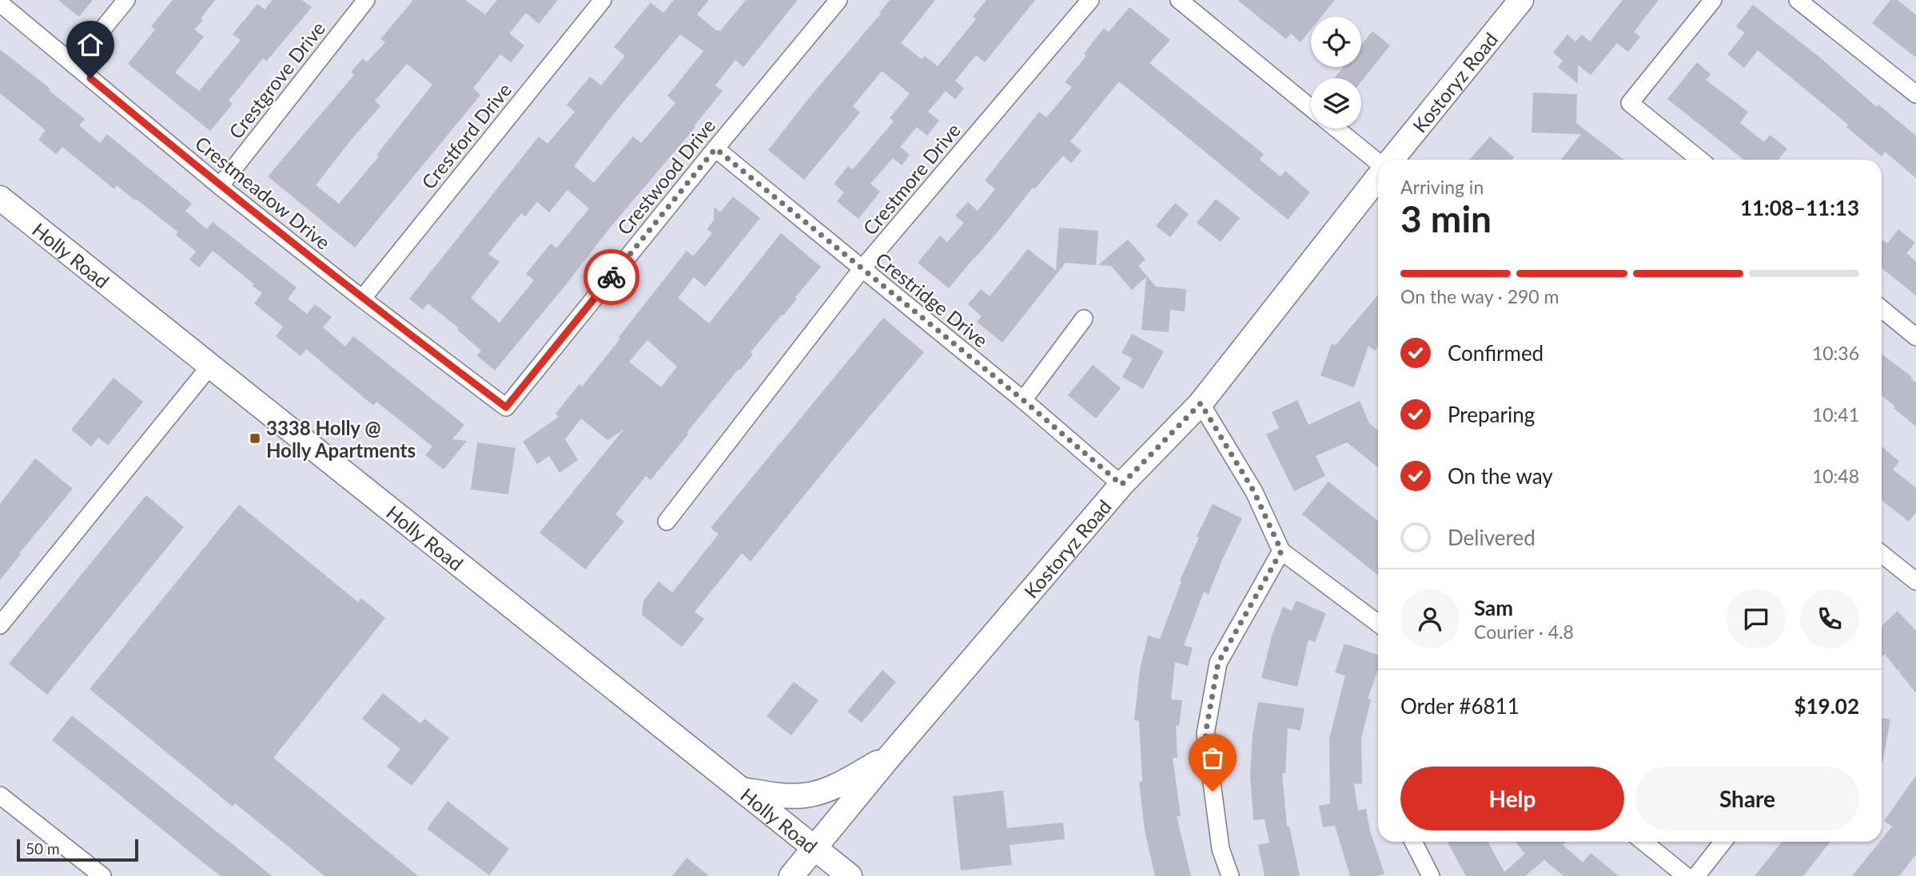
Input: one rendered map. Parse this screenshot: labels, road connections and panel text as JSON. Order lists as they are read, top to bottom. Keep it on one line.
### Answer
{"streets":{"main road":["Kostoryz Road","Holly Road"],"street":["Crestgrove Drive","Crestford Drive","Crestwood Drive","Crestmore Drive","Crestmeadow Drive","Crestridge Drive"]},"crossings":[["Crestgrove Drive","Crestmeadow Drive"],["Kostoryz Road","Holly Road"],["Kostoryz Road","Crestridge Drive"],["Crestford Drive","Crestmeadow Drive"],["Crestwood Drive","Crestmeadow Drive"],["Crestwood Drive","Crestridge Drive"],["Crestmore Drive","Crestridge Drive"]],"places":{"transit":["3338 Holly @ Holly Apartments"]},"scale_bar":"50 m","page":{"heading":["3 min","Arriving in","11:08–11:13"],"panel":["Sam","Courier · 4.8","Order #6811","$19.02"],"bar":"On the way · 290 m","list":[["Confirmed","10:36"],["Preparing","10:41"],["On the way","10:48"],"Delivered"],"buttons":["Help","Share"],"scale":"50 m"}}
